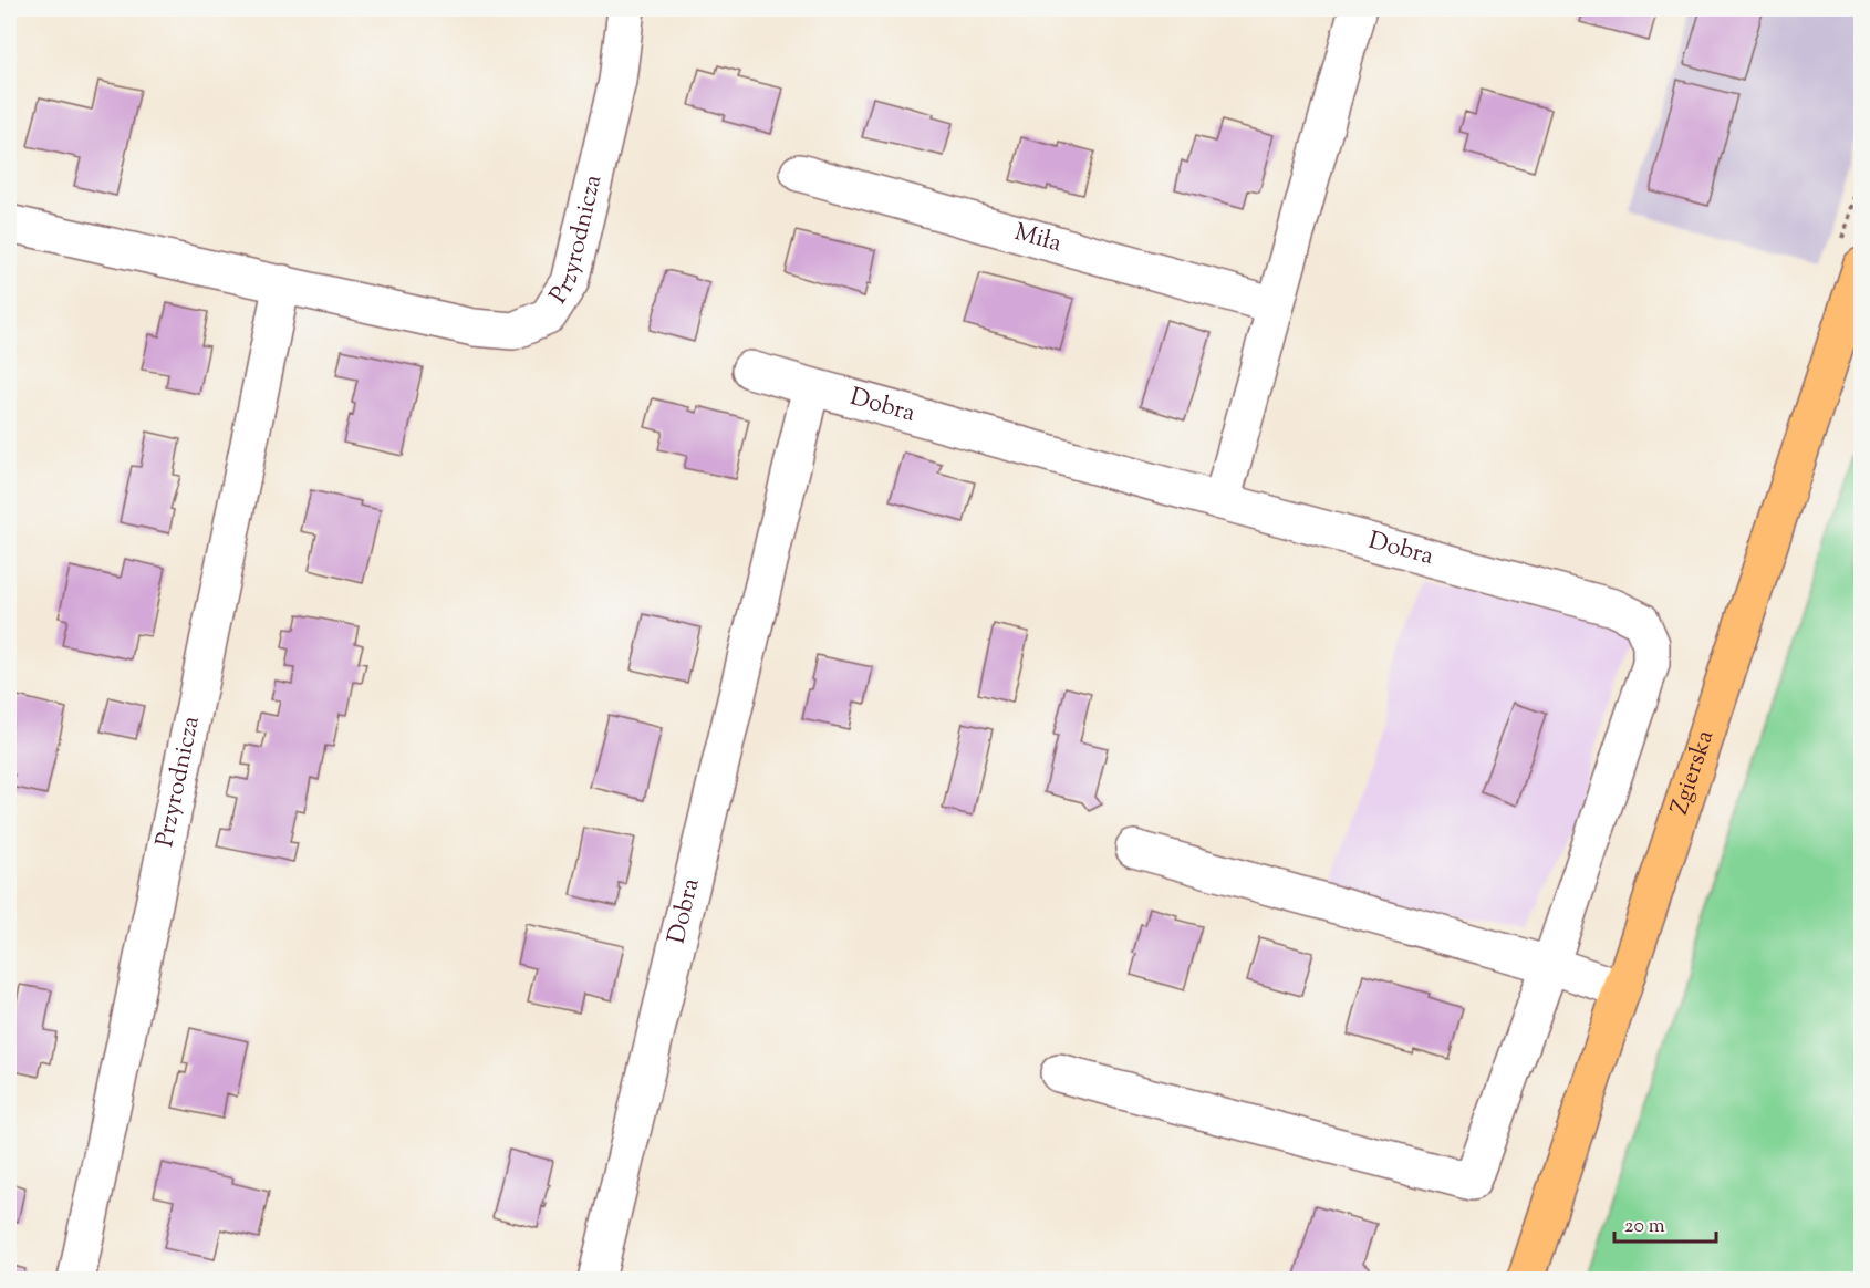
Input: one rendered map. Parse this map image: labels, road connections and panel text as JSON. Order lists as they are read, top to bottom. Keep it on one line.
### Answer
{"streets":{"main road":["Zgierska"],"street":["Przyrodnicza","Miła","Dobra"]},"scale_bar":"20 m"}
